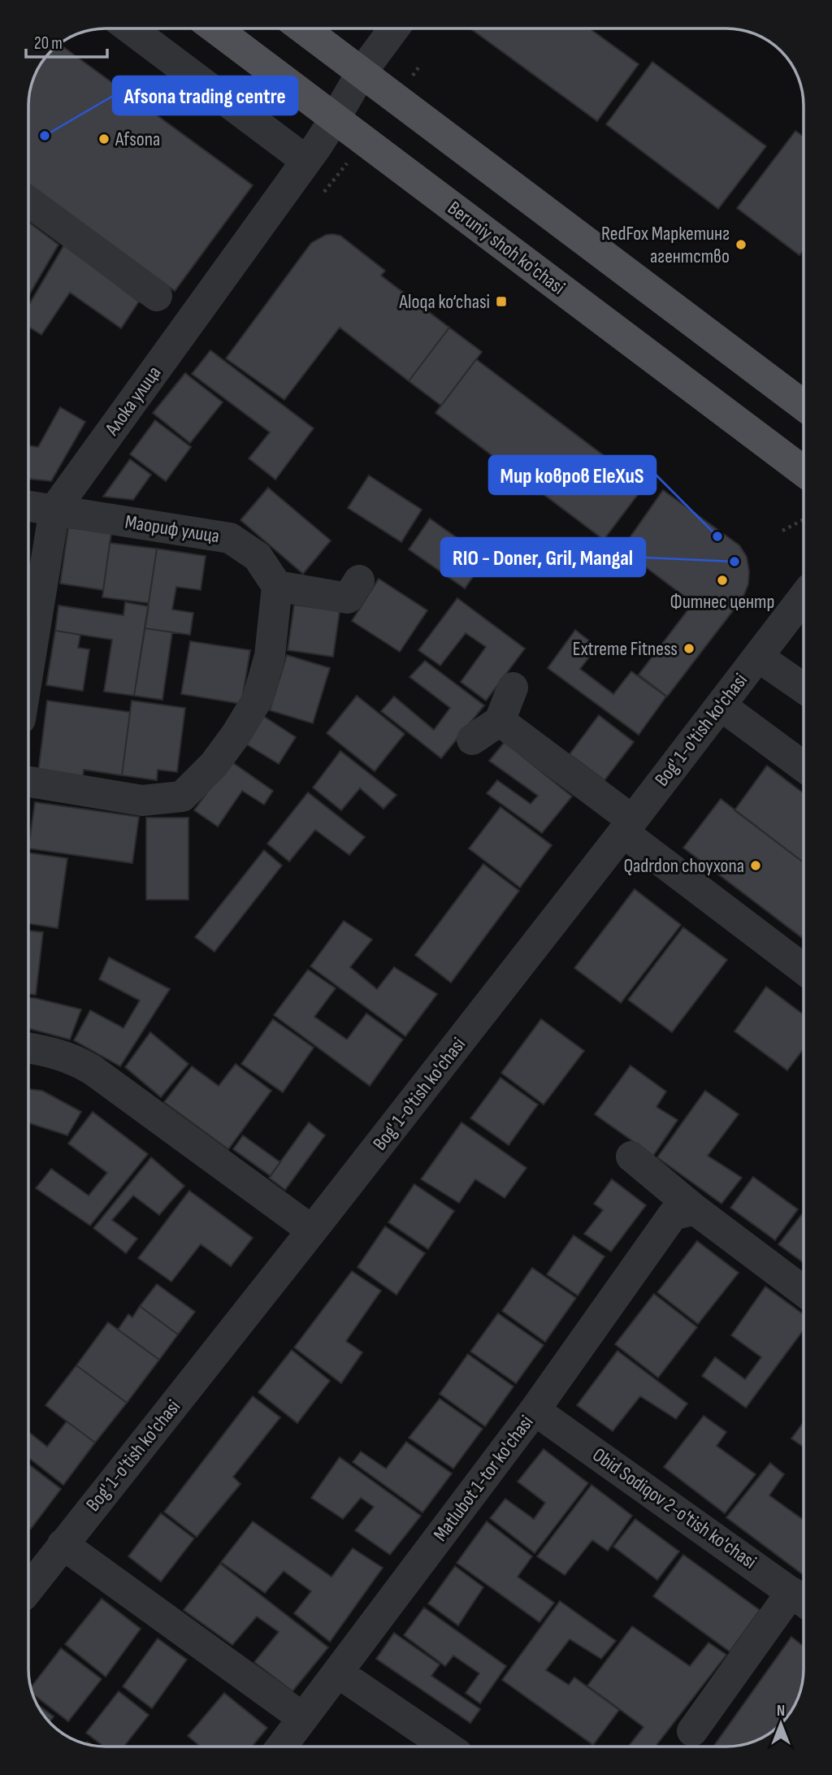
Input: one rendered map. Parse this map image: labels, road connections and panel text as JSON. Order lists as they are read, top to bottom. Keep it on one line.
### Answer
{"streets":{"main road":["Beruniy shoh ko'chasi"],"street":["Алока улица","Маориф улица","Bog' 1-o'tish ko'chasi","Matlubot 1-tor ko'chasi","Obid Sodiqov 2-o'tish ko'chasi"]},"crossings":[["Beruniy shoh ko'chasi","Алока улица"],["Алока улица","Маориф улица"],["Matlubot 1-tor ko'chasi","Obid Sodiqov 2-o'tish ko'chasi"]],"places":{"other":["Afsona trading centre","Afsona","RedFox Маркетинг агентство","Мир ковров EleXuS","RIO - Doner, Gril, Mangal","Фитнес центр","Extreme Fitness","Qadrdon choyxona"],"transit":["Aloqa ko‘chasi"]},"scale_bar":"20 m","north":"top"}
